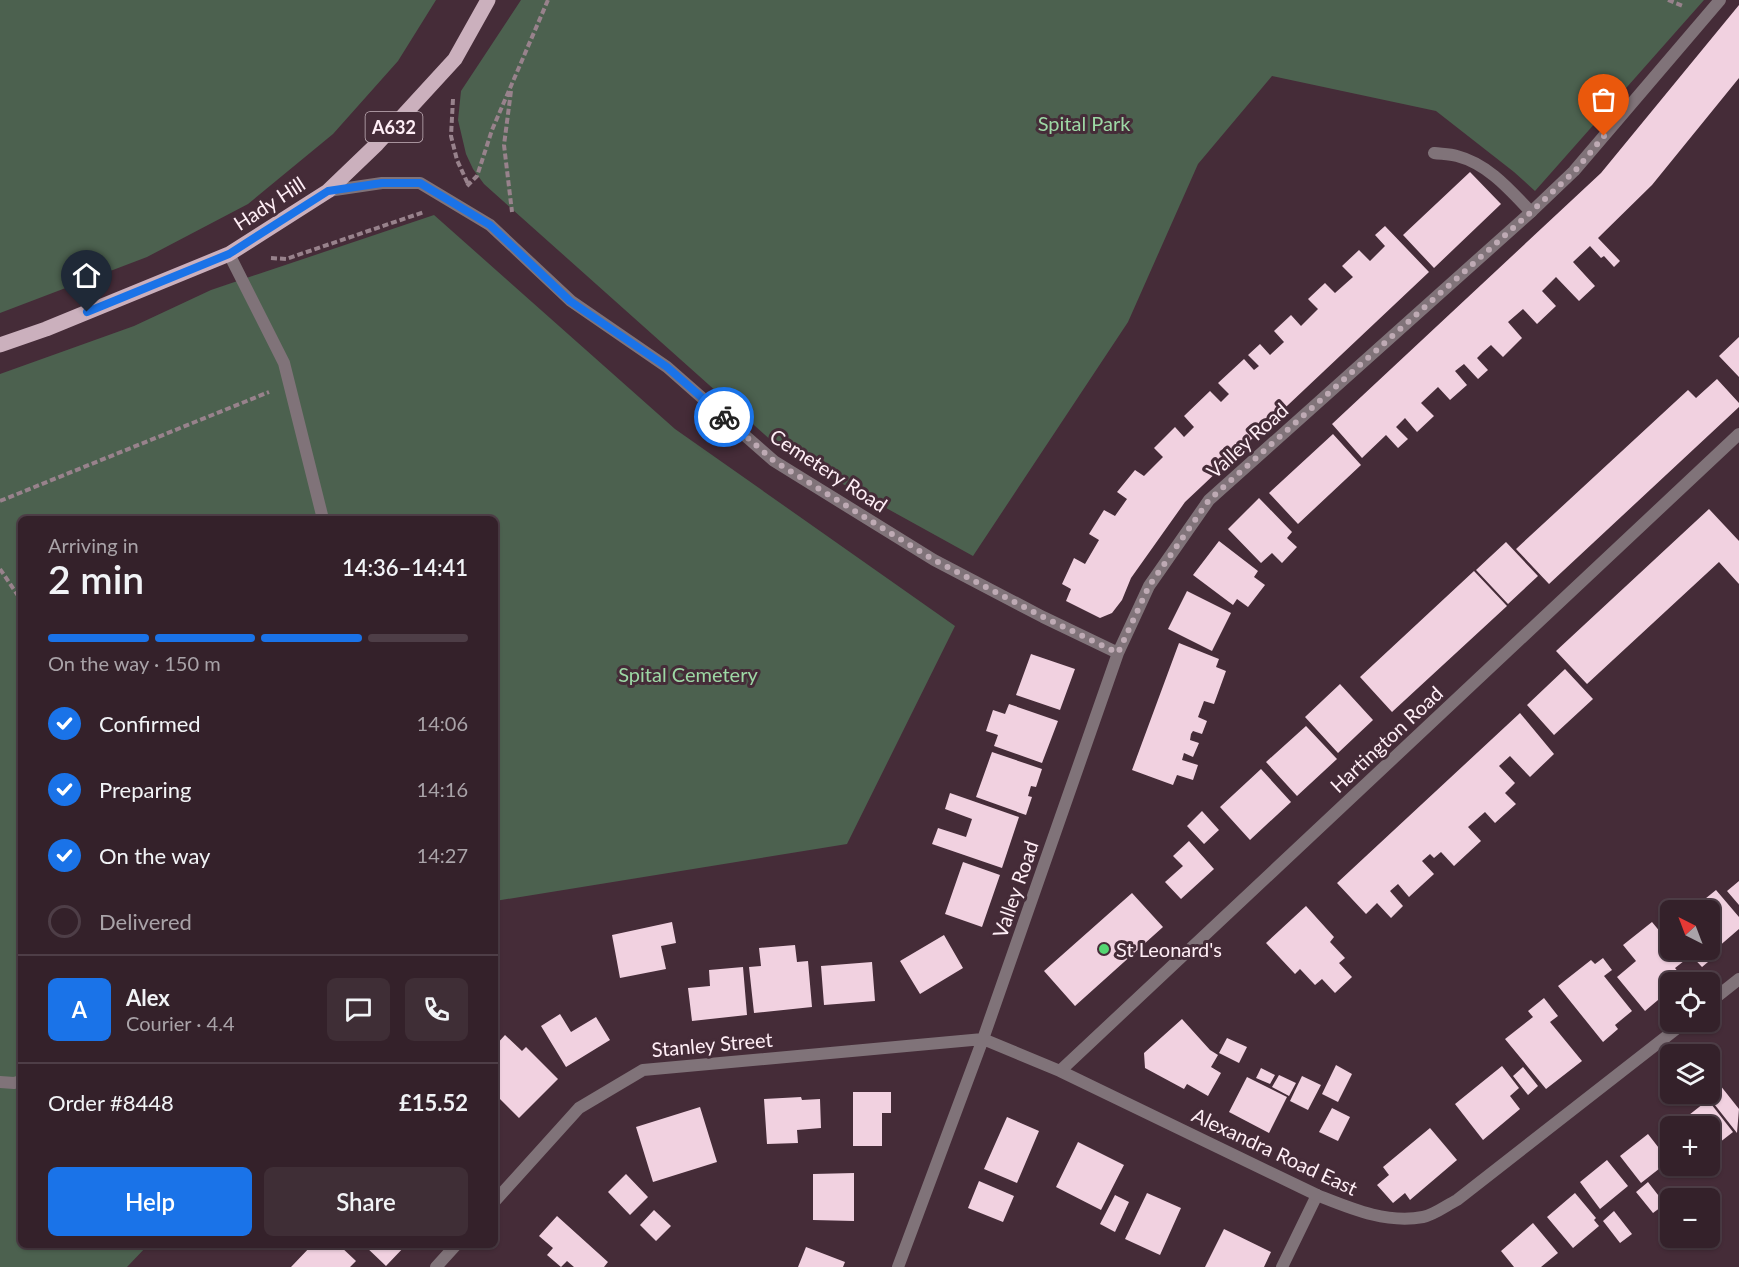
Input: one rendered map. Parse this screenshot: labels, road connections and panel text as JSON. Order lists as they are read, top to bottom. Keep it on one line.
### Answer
{"streets":{"main road":["A632","Hady Hill"],"street":["Valley Road","Cemetery Road","Hartington Road","Stanley Street","Alexandra Road East"]},"crossings":[["Hady Hill","Cemetery Road"],["Valley Road","Cemetery Road"],["Valley Road","Stanley Street"],["Valley Road","Alexandra Road East"],["Hartington Road","Alexandra Road East"],["Stanley Street","Alexandra Road East"]],"parks":["Spital Park","Spital Cemetery"],"places":["St Leonard's"],"north":"top left","page":{"heading":["2 min","Arriving in","14:36–14:41"],"panel":["Alex","Courier · 4.4","Order #8448","£15.52"],"bar":"On the way · 150 m","list":[["Confirmed","14:06"],["Preparing","14:16"],["On the way","14:27"],"Delivered"],"map_buttons":["+","−"],"round":"A","buttons":["Help","Share"]}}
